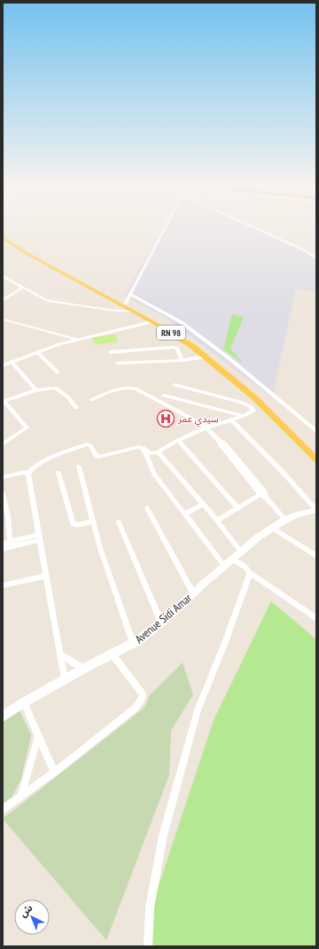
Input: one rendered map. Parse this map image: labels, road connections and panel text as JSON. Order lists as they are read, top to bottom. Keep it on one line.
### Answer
{"streets":{"main road":["RN 98"],"street":["Avenue Sidi Amar"]},"places":{"hospital":["سيدي عمر"]},"north":"top left"}
